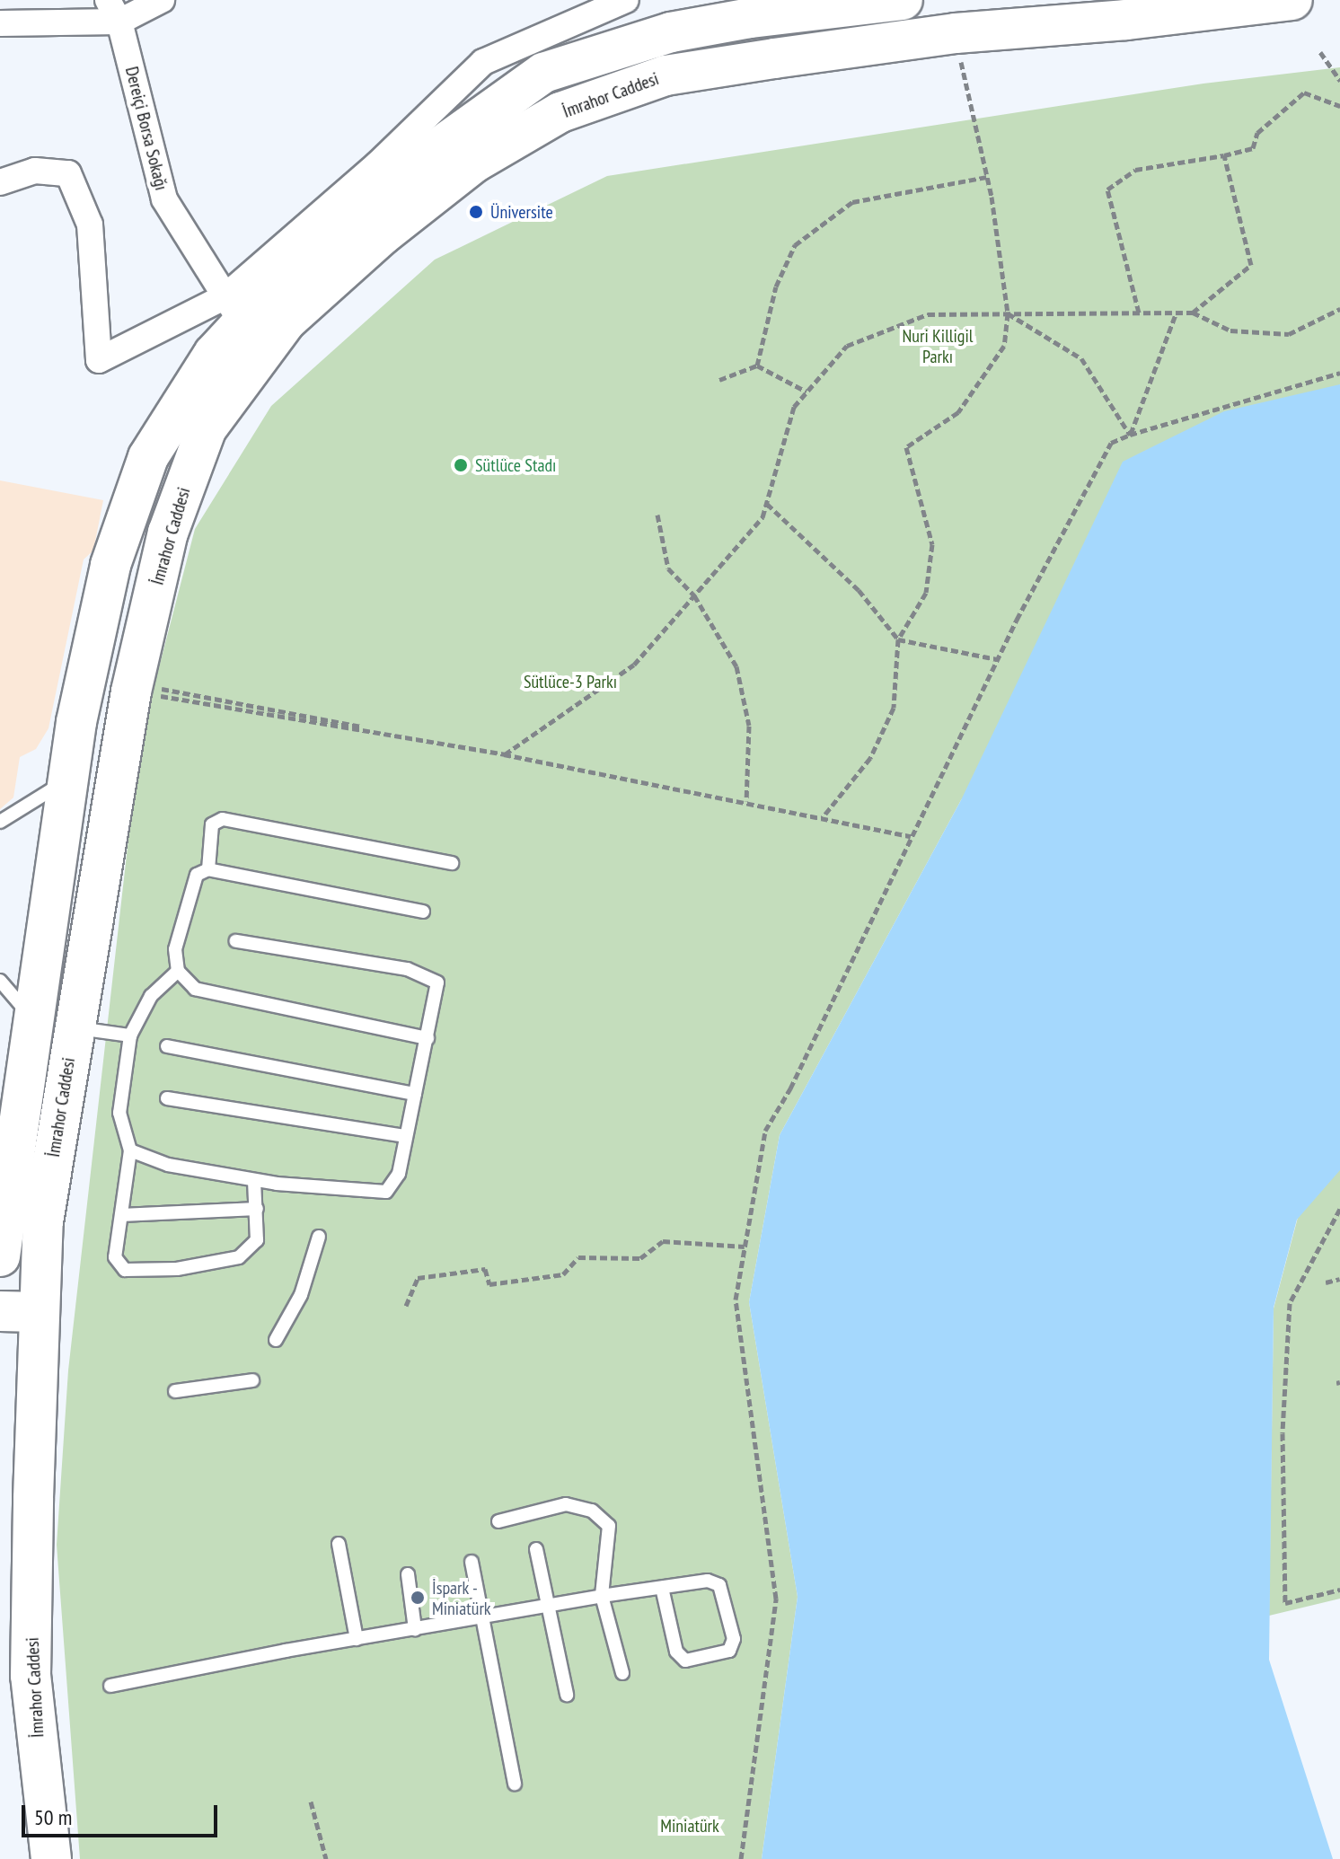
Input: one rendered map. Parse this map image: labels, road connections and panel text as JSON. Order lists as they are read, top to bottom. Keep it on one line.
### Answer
{"streets":{"main road":["İmrahor Caddesi"],"street":["Dereiçi Borsa Sokağı"]},"parks":["Nuri Killigil Parkı","Sütlüce-3 Parkı","Miniatürk"],"places":["Üniversite","Sütlüce Stadı","İspark - Miniatürk"],"scale_bar":"50 m"}
